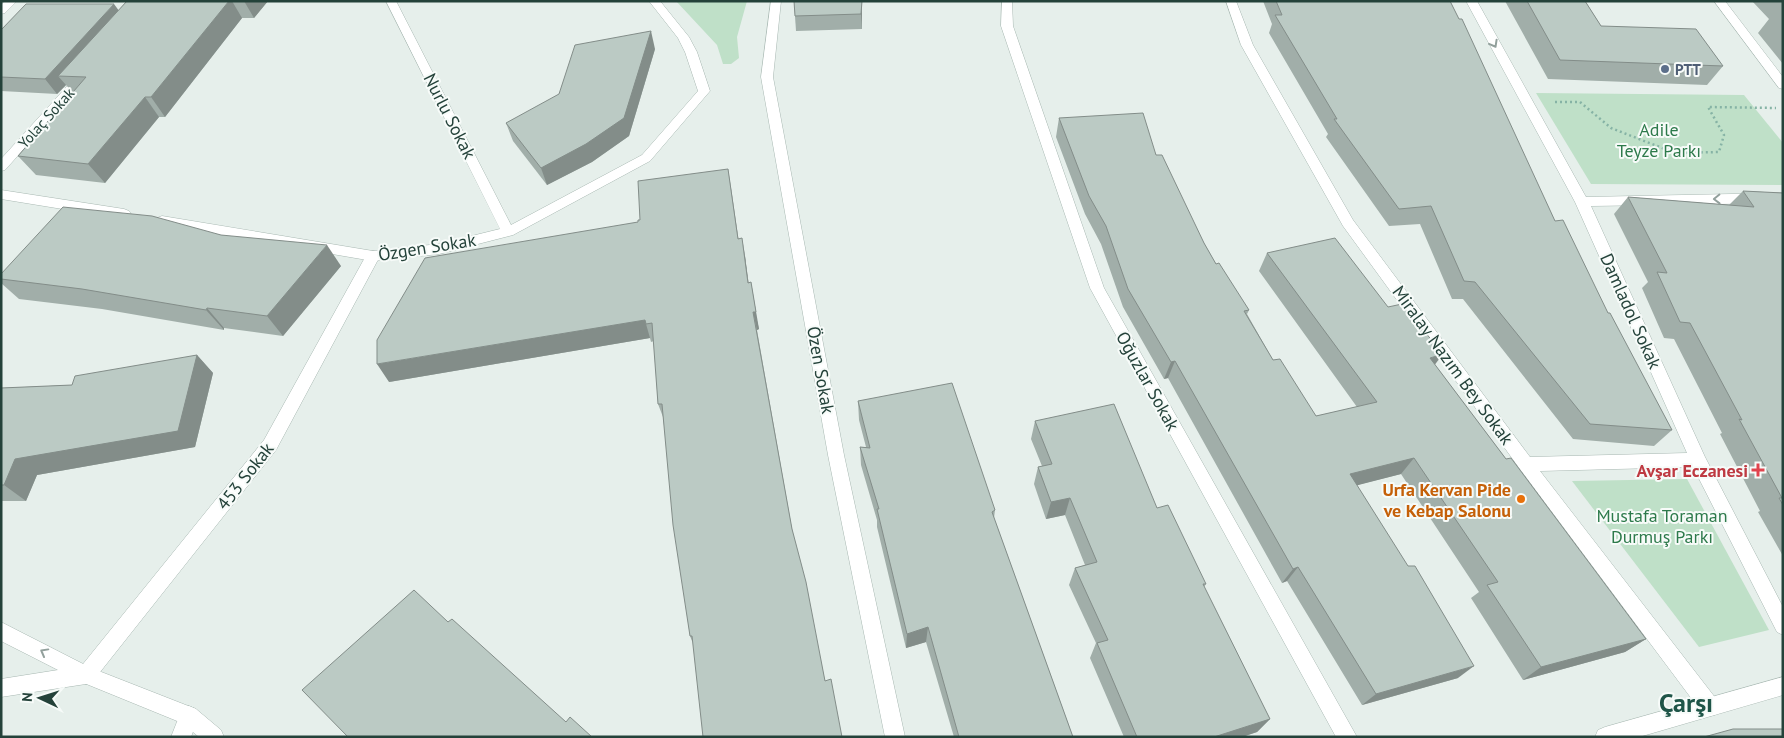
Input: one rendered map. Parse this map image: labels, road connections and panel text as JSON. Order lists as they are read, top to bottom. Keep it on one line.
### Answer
{"streets":{"street":["Nurlu Sokak","Yolaç Sokak","Özgen Sokak","Damladol Sokak","Miralay Nazım Bey Sokak","Özen Sokak","Oğuzlar Sokak","453 Sokak"]},"crossings":[["Nurlu Sokak","Özgen Sokak"],["Özgen Sokak","453 Sokak"]],"districts":["Çarşı"],"parks":["Adile Teyze Parkı","Mustafa Toraman Durmuş Parkı"],"places":{"other":["PTT","Urfa Kervan Pide ve Kebap Salonu"],"health":["Avşar Eczanesi"]},"north":"left"}
